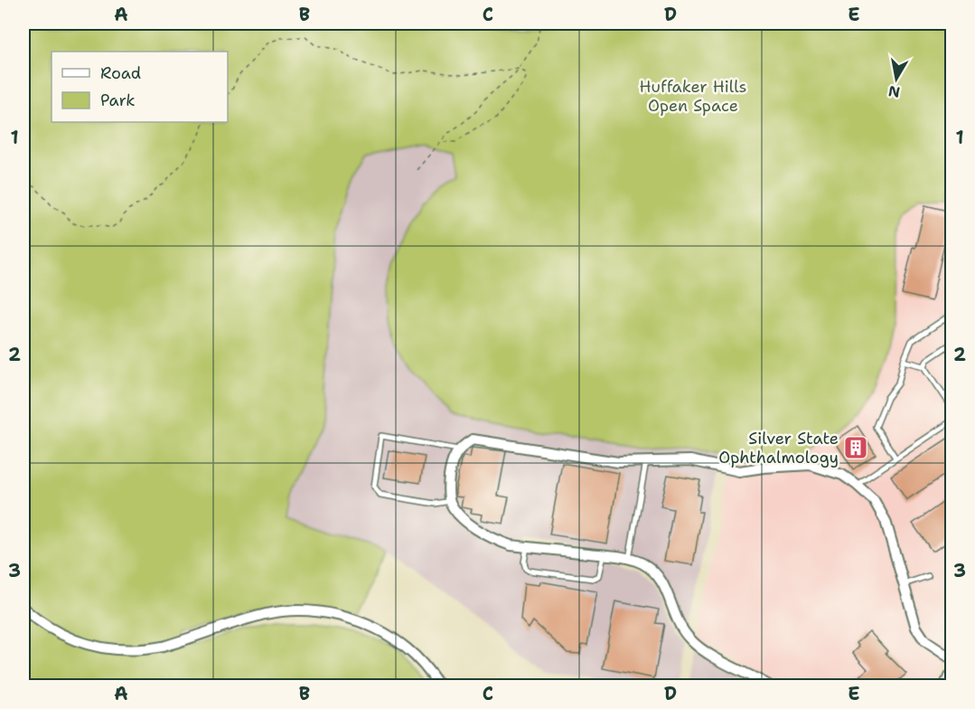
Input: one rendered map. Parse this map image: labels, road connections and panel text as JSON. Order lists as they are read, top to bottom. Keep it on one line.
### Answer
{"parks":["Huffaker Hills Open Space"],"places":{"building":["Silver State Ophthalmology"]},"legend":["Road","Park"],"north":"bottom","grid":{"columns":["A","B","C","D","E"],"rows":["1","2","3"]}}
